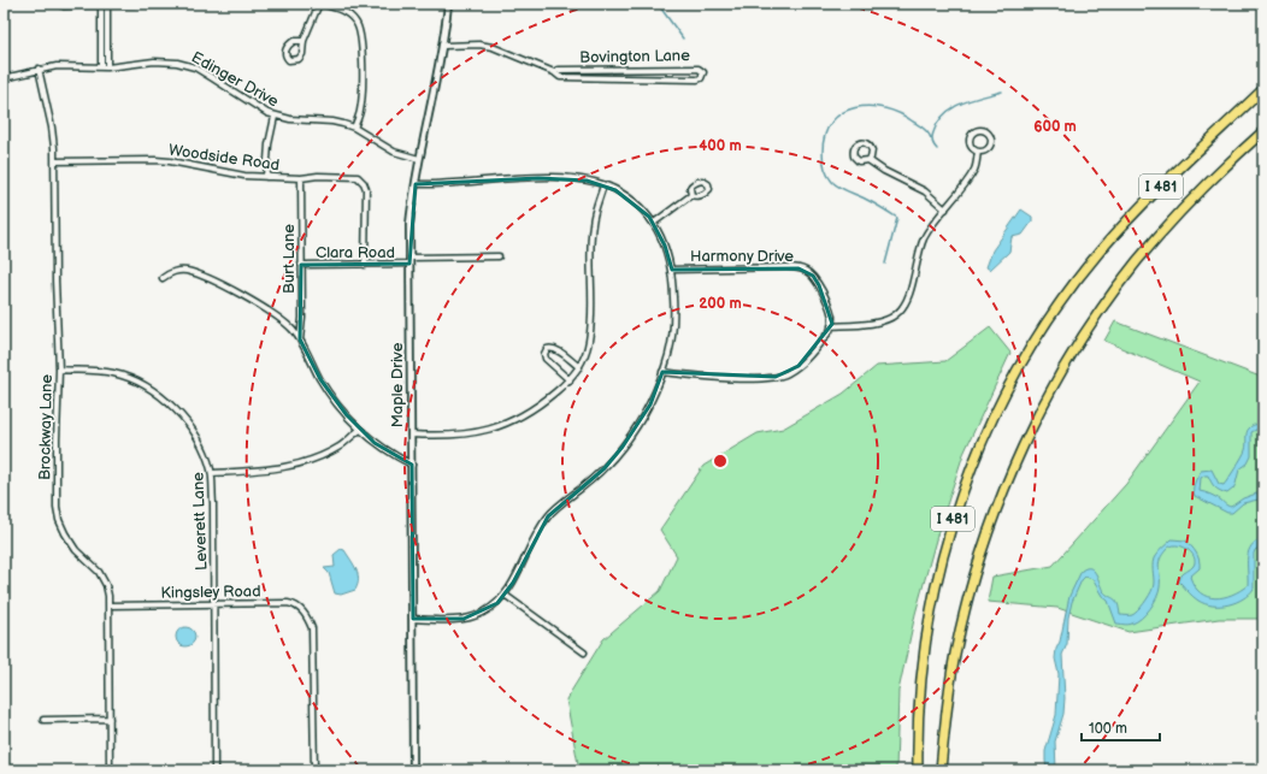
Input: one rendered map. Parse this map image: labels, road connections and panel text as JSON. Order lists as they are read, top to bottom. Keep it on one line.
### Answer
{"streets":{"highway":["I 481"],"street":["Bovington Lane","Edinger Drive","Woodside Road","Clara Road","Harmony Drive","Burt Lane","Maple Drive","Brockway Lane","Leverett Lane","Kingsley Road"]},"crossings":[["Bovington Lane","Maple Drive"],["Edinger Drive","Maple Drive"],["Edinger Drive","Brockway Lane"],["Woodside Road","Clara Road"],["Woodside Road","Burt Lane"],["Woodside Road","Brockway Lane"],["Clara Road","Burt Lane"],["Clara Road","Maple Drive"],["Brockway Lane","Leverett Lane"],["Brockway Lane","Kingsley Road"],["Leverett Lane","Kingsley Road"]],"scale_bar":"100 m","rings":["600 m","400 m","200 m"]}
